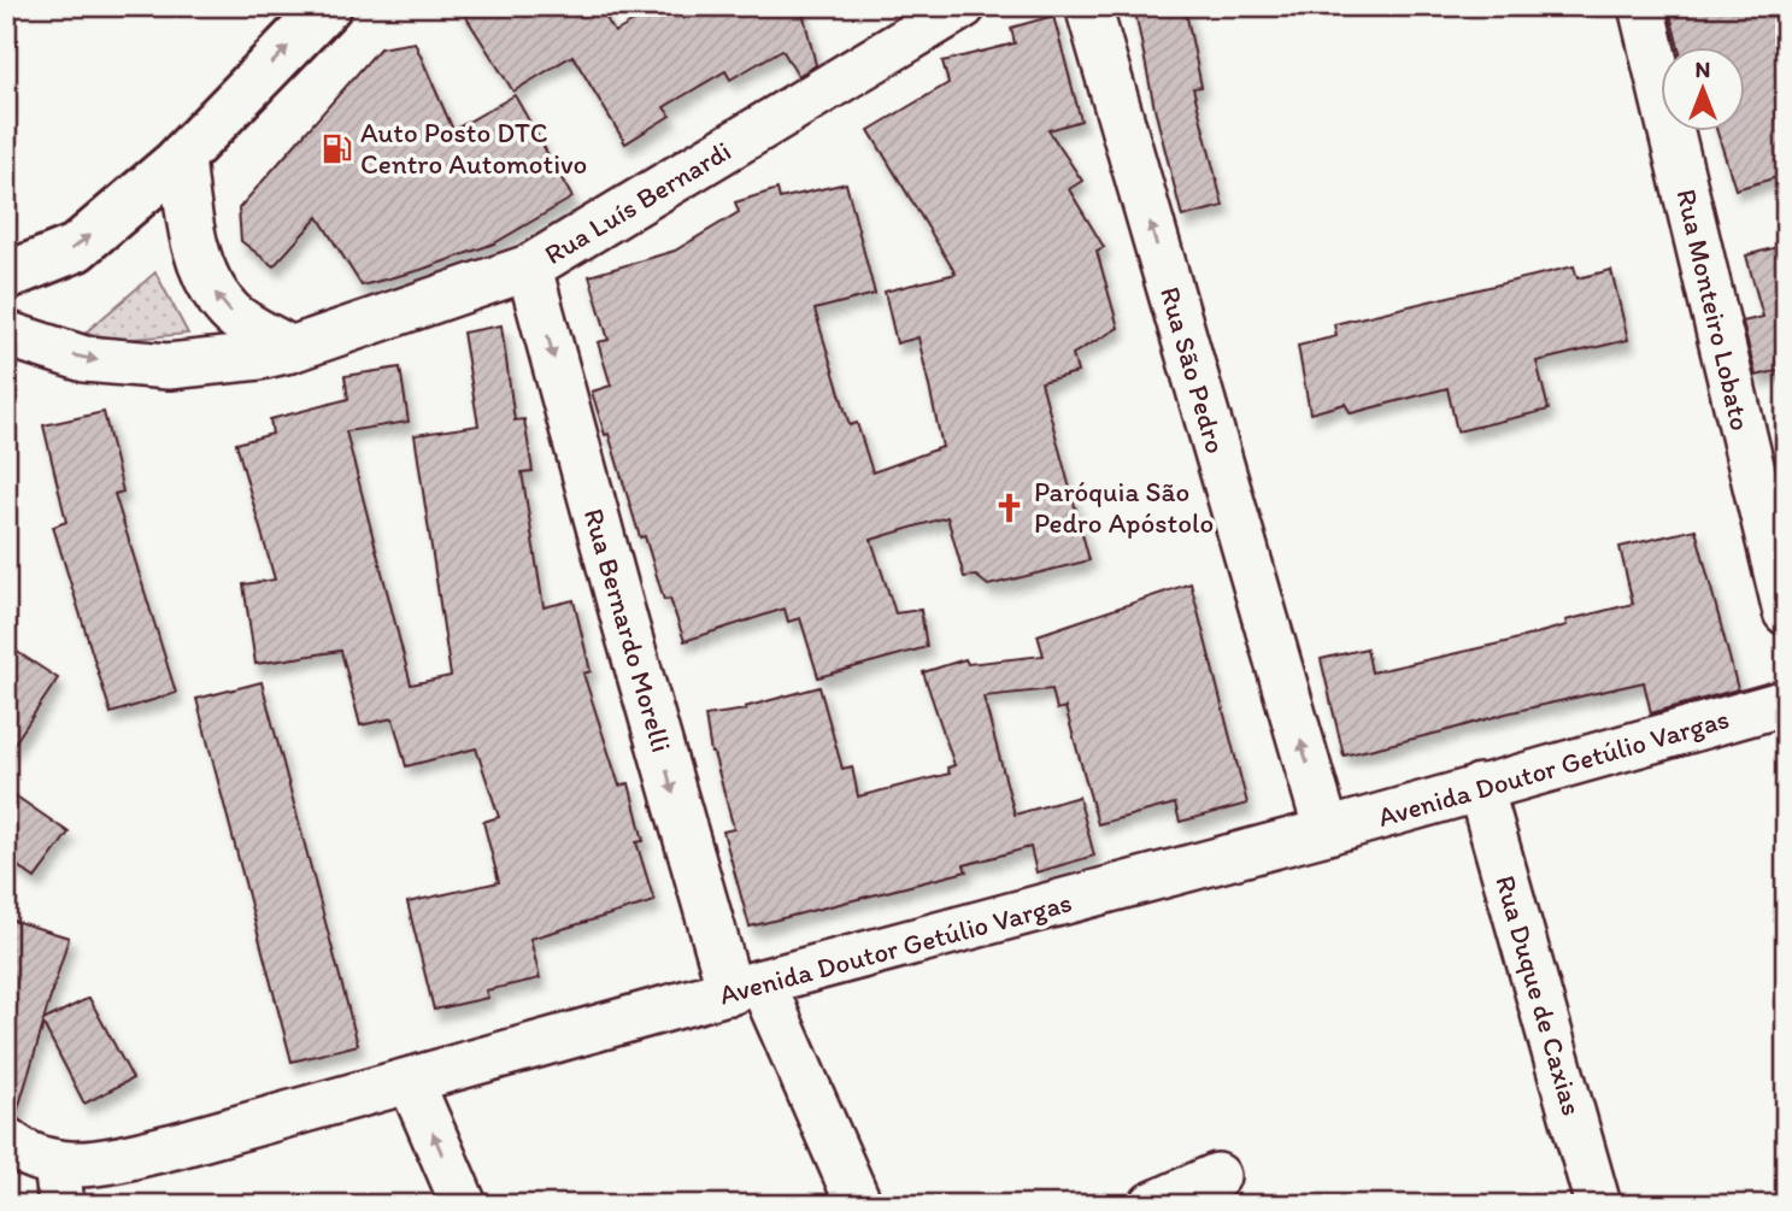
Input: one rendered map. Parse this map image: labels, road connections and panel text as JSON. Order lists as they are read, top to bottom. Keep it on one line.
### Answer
{"streets":{"street":["Rua Luís Bernardi","Rua Monteiro Lobato","Rua São Pedro","Rua Bernardo Morelli","Avenida Doutor Getúlio Vargas","Rua Duque de Caxias"]},"crossings":[["Rua Luís Bernardi","Rua Bernardo Morelli"],["Rua São Pedro","Avenida Doutor Getúlio Vargas"],["Rua Bernardo Morelli","Avenida Doutor Getúlio Vargas"],["Avenida Doutor Getúlio Vargas","Rua Duque de Caxias"]],"one_way":["Rua São Pedro","Rua Bernardo Morelli"],"places":{"fuel station":["Auto Posto DTC Centro Automotivo"],"church":["Paróquia São Pedro Apóstolo"]},"north":"top"}
